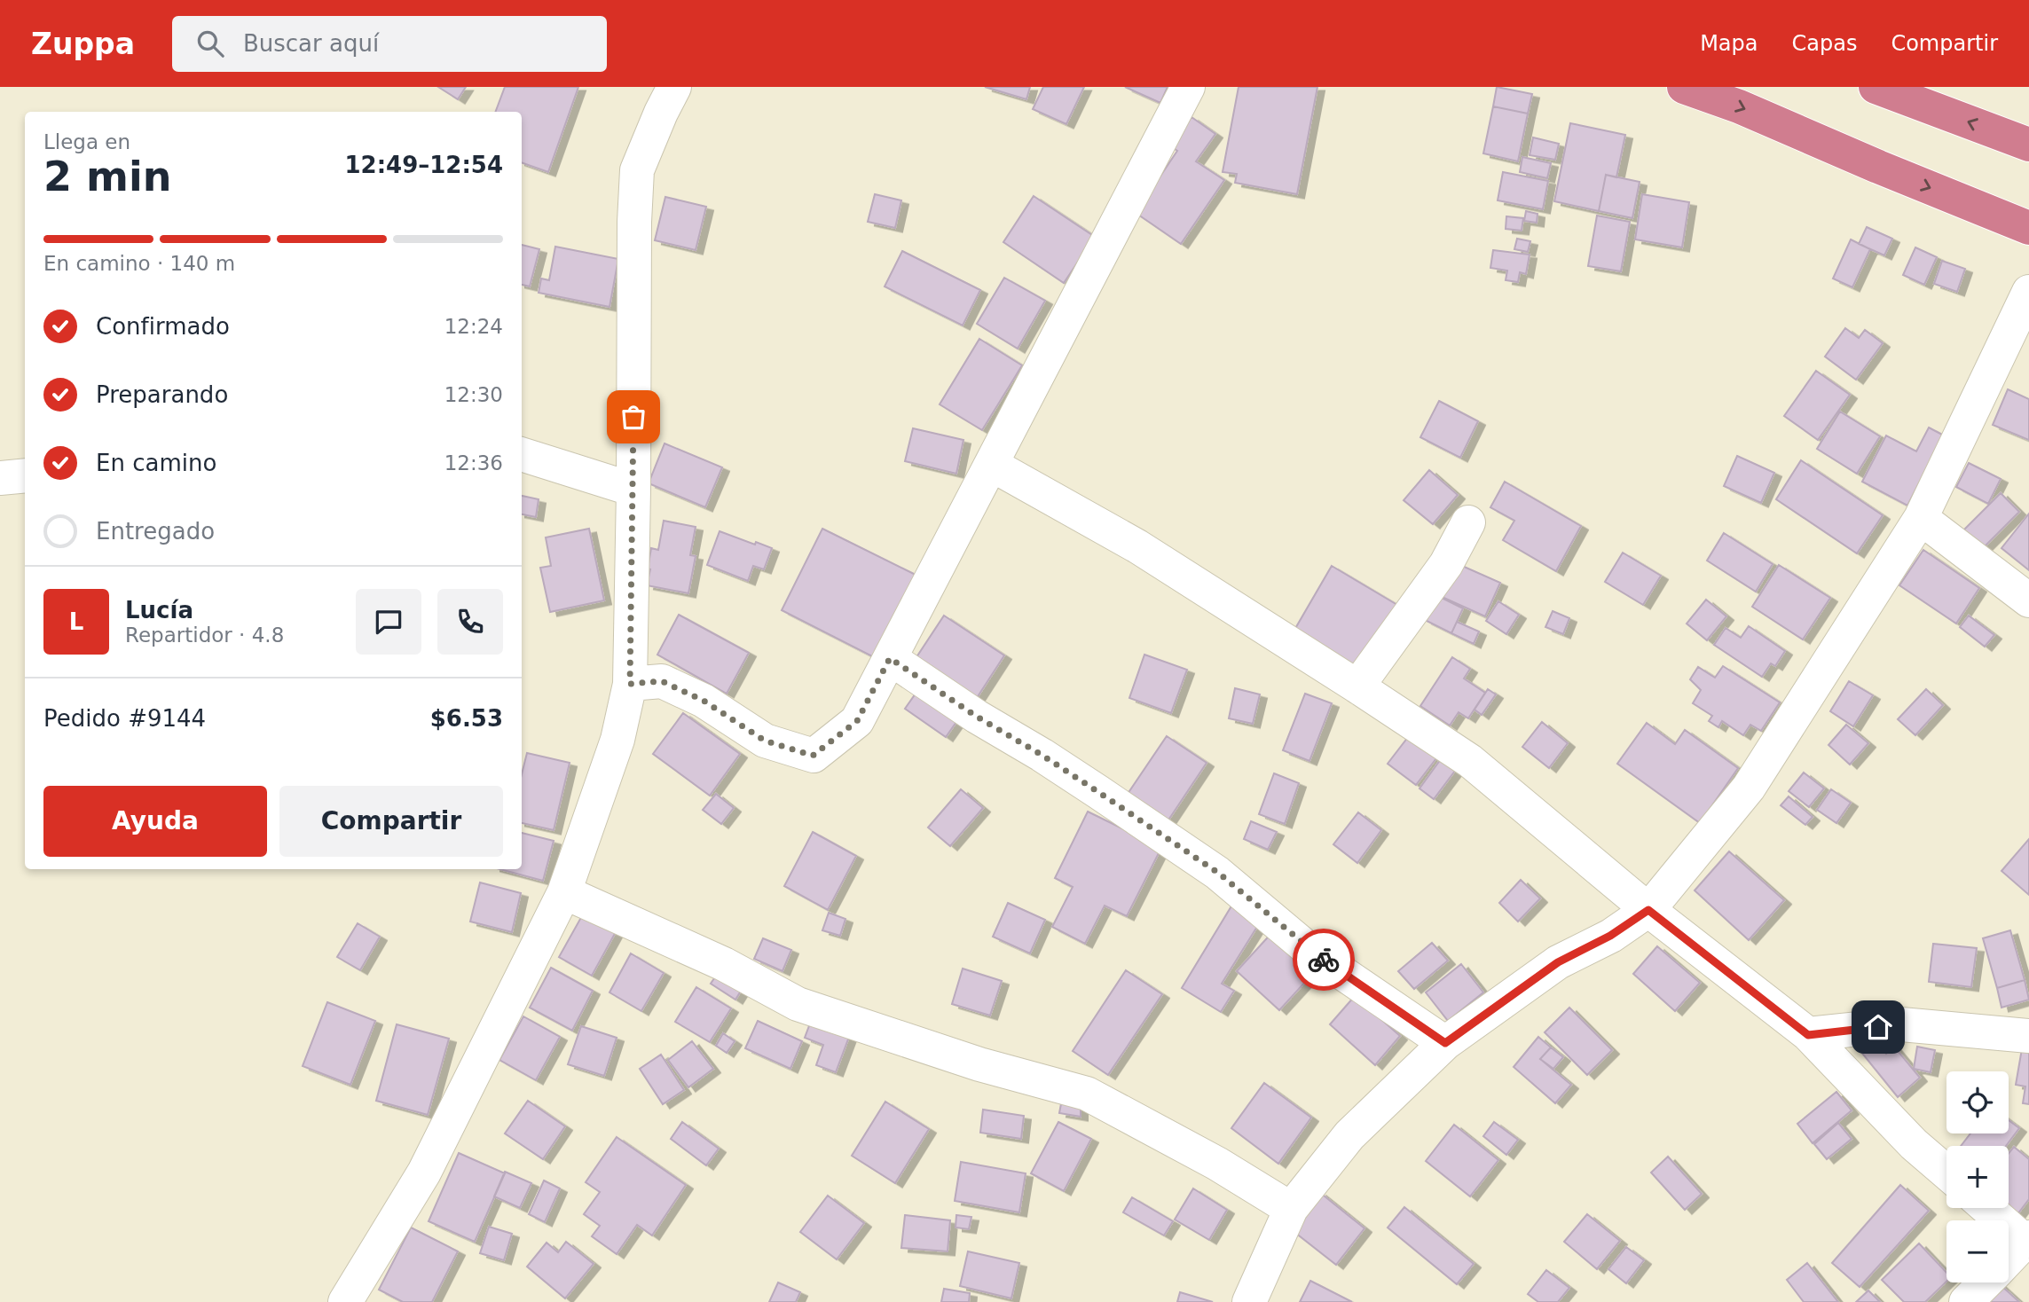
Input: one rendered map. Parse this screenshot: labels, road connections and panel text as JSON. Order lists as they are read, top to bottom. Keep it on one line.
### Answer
{"page":{"header":"Zuppa","search":"Buscar aquí","nav":["Mapa","Capas","Compartir"],"heading":["2 min","Llega en","12:49–12:54"],"panel":["Lucía","Repartidor · 4.8","Pedido #9144","$6.53"],"bar":"En camino · 140 m","list":[["Confirmado","12:24"],["Preparando","12:30"],["En camino","12:36"],"Entregado"],"round":"L","buttons":["Ayuda","Compartir"],"map_buttons":["+","−"]}}
